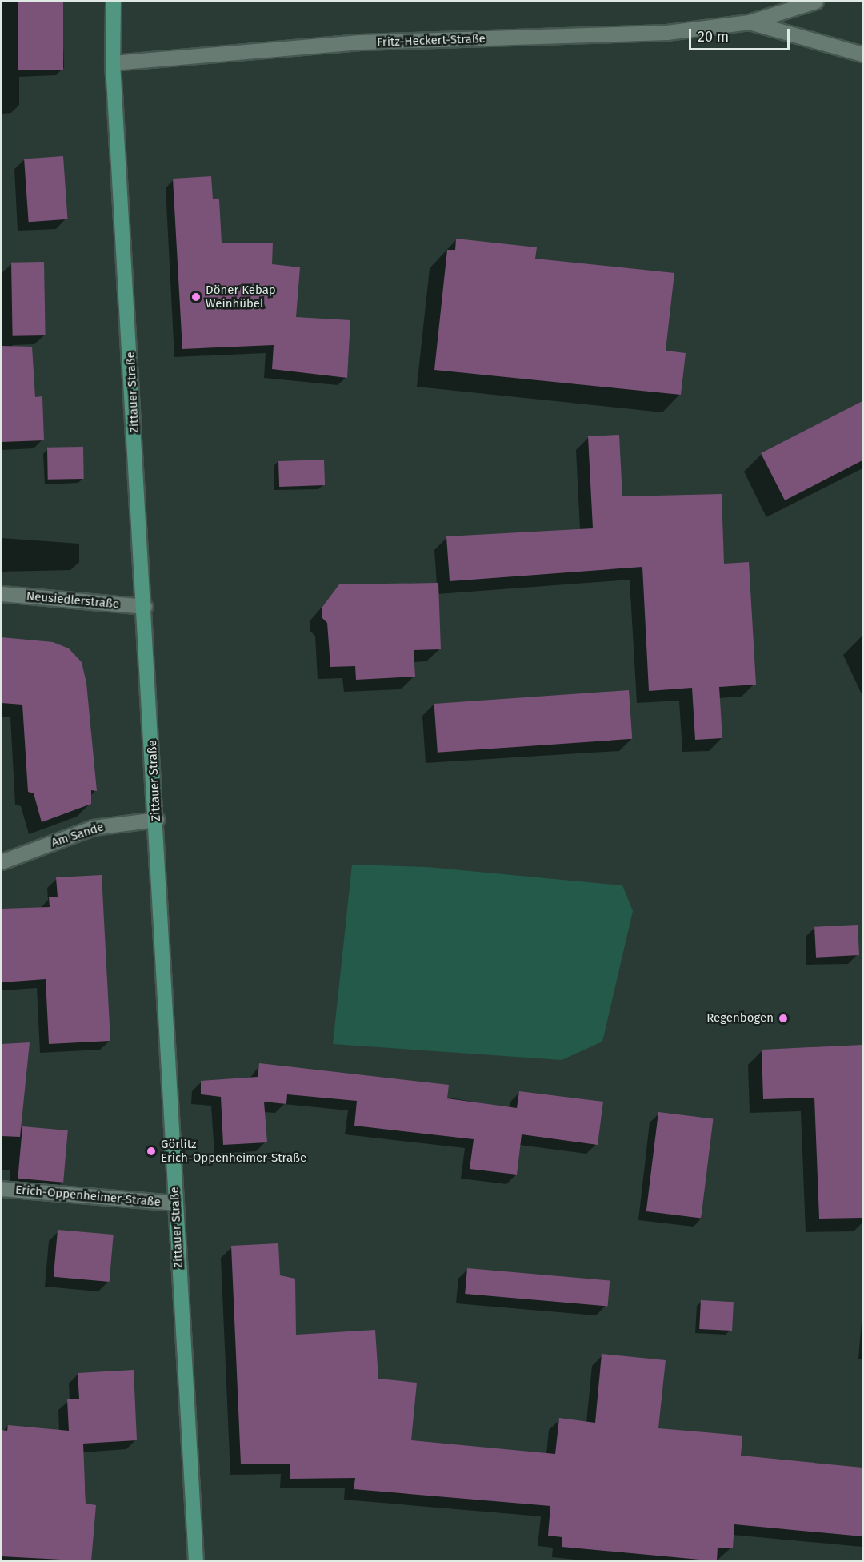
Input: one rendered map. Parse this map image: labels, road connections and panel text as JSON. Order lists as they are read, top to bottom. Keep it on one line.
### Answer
{"streets":{"main road":["Zittauer Straße"],"street":["Fritz-Heckert-Straße","Neusiedlerstraße","Am Sande","Erich-Oppenheimer-Straße"]},"crossings":[["Fritz-Heckert-Straße","Zittauer Straße"],["Zittauer Straße","Neusiedlerstraße"],["Zittauer Straße","Am Sande"],["Zittauer Straße","Erich-Oppenheimer-Straße"]],"places":["Döner Kebap Weinhübel","Regenbogen","Görlitz Erich-Oppenheimer-Straße"],"scale_bar":"20 m"}
